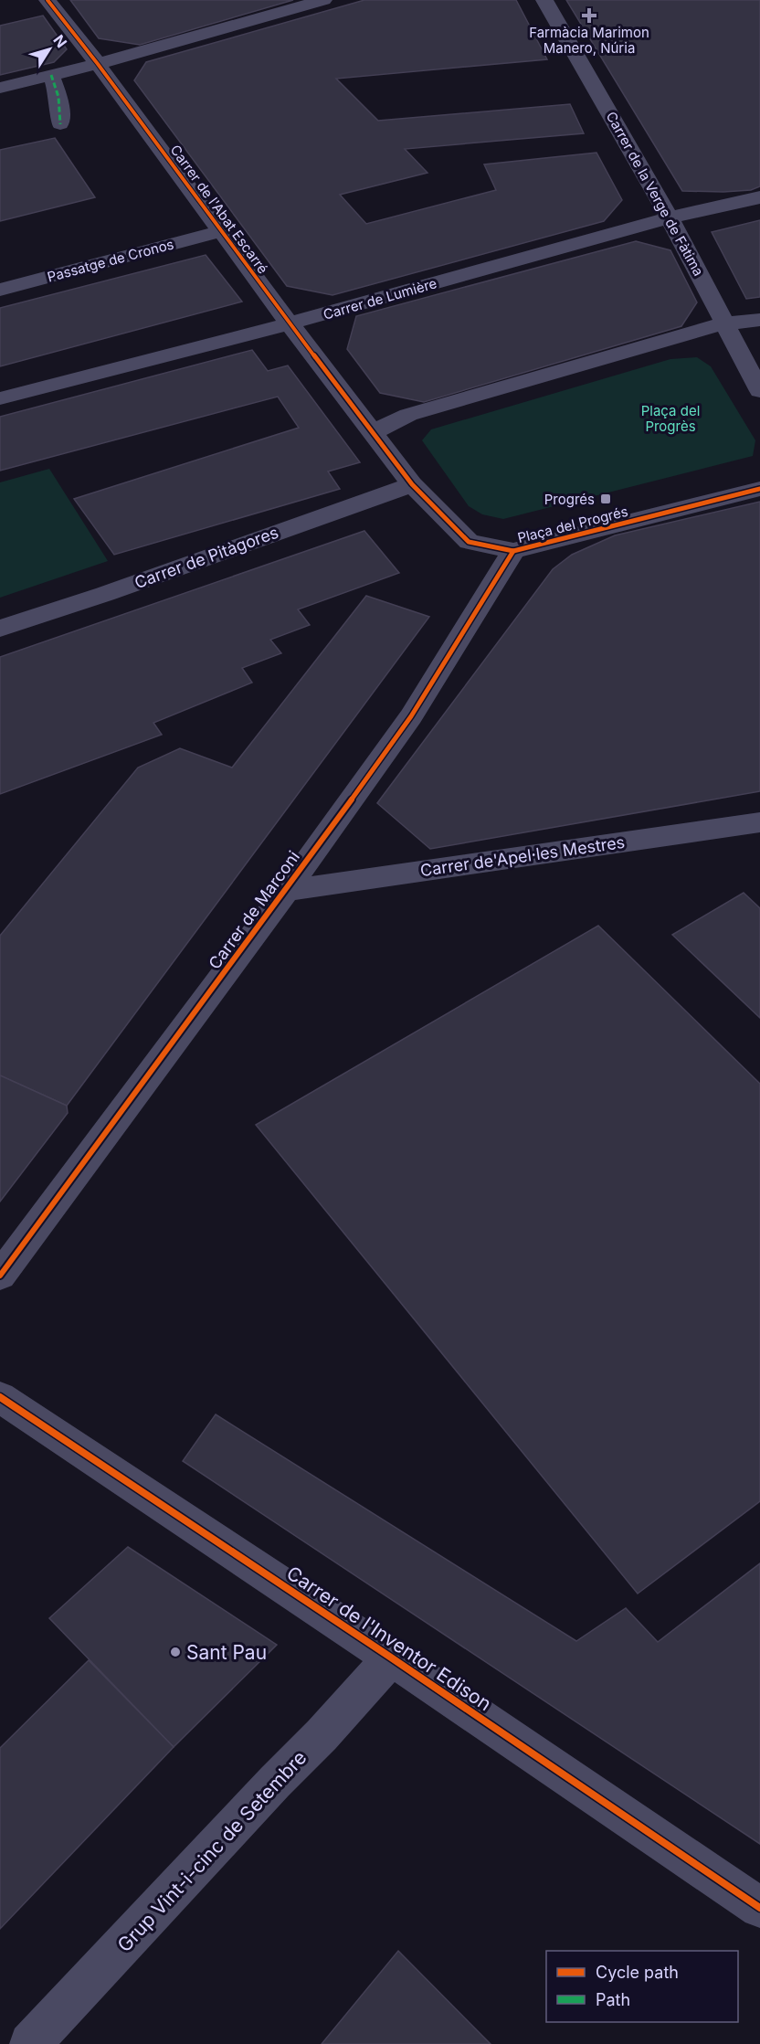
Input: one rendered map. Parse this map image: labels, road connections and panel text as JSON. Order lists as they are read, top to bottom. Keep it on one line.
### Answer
{"streets":{"street":["Carrer de la Verge de Fàtima","Carrer de l'Abat Escarré","Passatge de Cronos","Carrer de Lumière","Plaça del Progrés","Carrer de Pitàgores","Carrer de'Apel·les Mestres","Carrer de Marconi","Carrer de l'Inventor Edison","Grup Vint-i-cinc de Setembre"]},"crossings":[["Carrer de la Verge de Fàtima","Carrer de Lumière"],["Carrer de l'Abat Escarré","Passatge de Cronos"],["Carrer de l'Abat Escarré","Carrer de Lumière"],["Carrer de l'Abat Escarré","Plaça del Progrés"],["Plaça del Progrés","Carrer de Pitàgores"],["Plaça del Progrés","Carrer de Marconi"],["Carrer de'Apel·les Mestres","Carrer de Marconi"],["Carrer de l'Inventor Edison","Grup Vint-i-cinc de Setembre"]],"parks":["Plaça del Progrès"],"places":{"health":["Farmàcia Marimon Manero, Núria"],"transit":["Progrés"],"other":["Sant Pau"]},"legend":["Cycle path","Path"],"north":"top right"}
